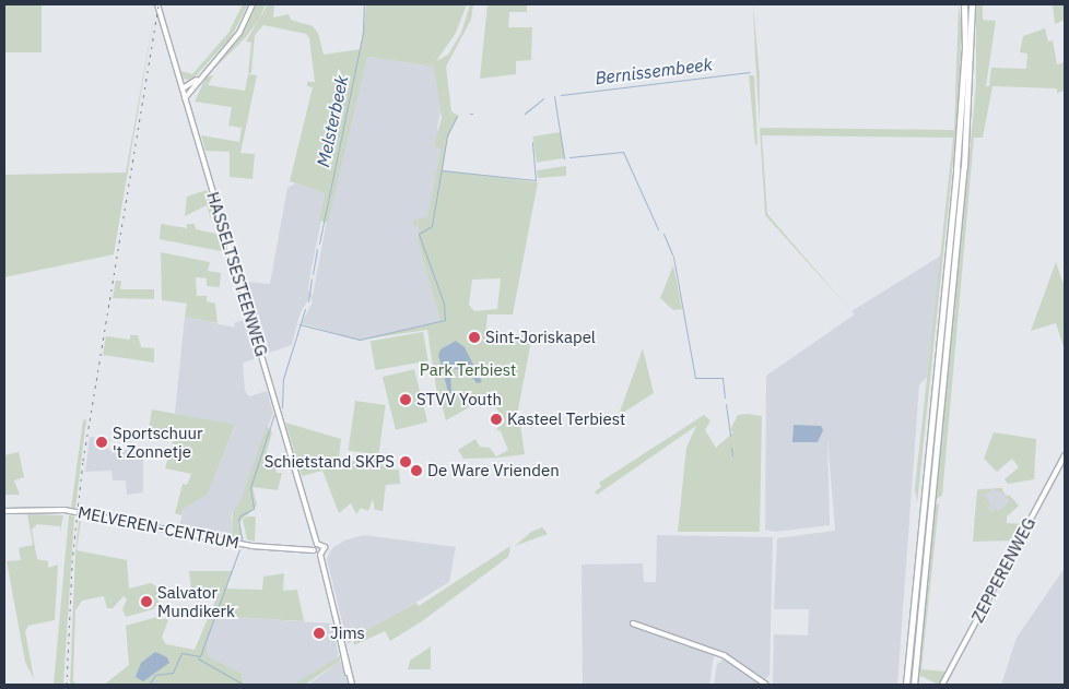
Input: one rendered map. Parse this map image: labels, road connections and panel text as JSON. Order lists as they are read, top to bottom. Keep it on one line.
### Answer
{"streets":{"main road":["HASSELTSESTEENWEG","MELVEREN-CENTRUM","ZEPPERENWEG"]},"water":["Bernissembeek","Melsterbeek"],"parks":["Park Terbiest"],"places":["Sint-Joriskapel","STVV Youth","Kasteel Terbiest","Sportschuur 't Zonnetje","Schietstand SKPS","De Ware Vrienden","Salvator Mundikerk","Jims"]}
